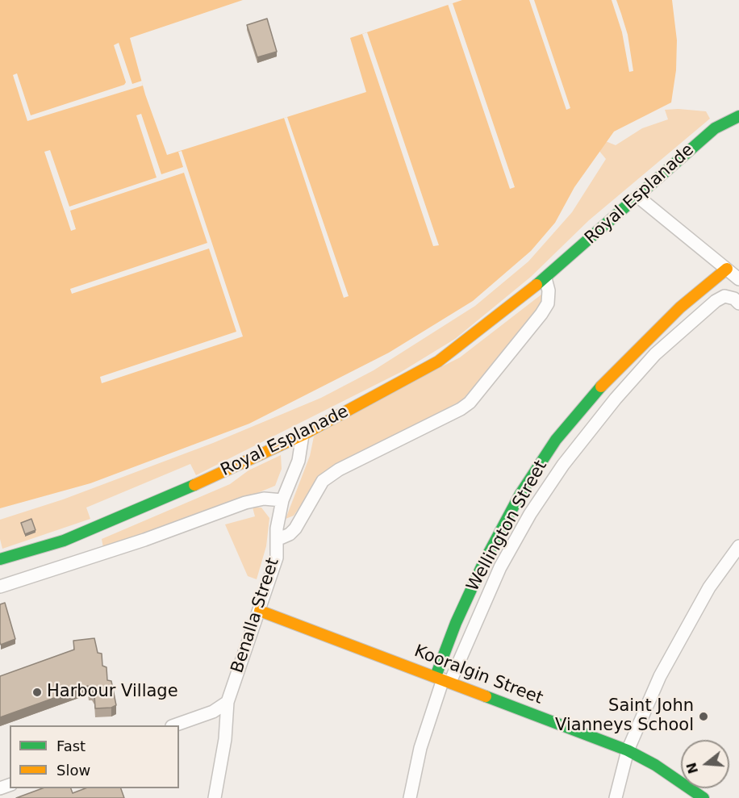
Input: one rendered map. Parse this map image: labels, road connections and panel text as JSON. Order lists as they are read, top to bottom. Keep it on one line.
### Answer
{"streets":{"street":["Royal Esplanade","Wellington Street","Benalla Street","Kooralgin Street"]},"crossings":[["Royal Esplanade","Benalla Street"],["Wellington Street","Kooralgin Street"],["Benalla Street","Kooralgin Street"]],"places":["Harbour Village","Saint John Vianneys School"],"legend":["Fast","Slow"],"north":"left"}
